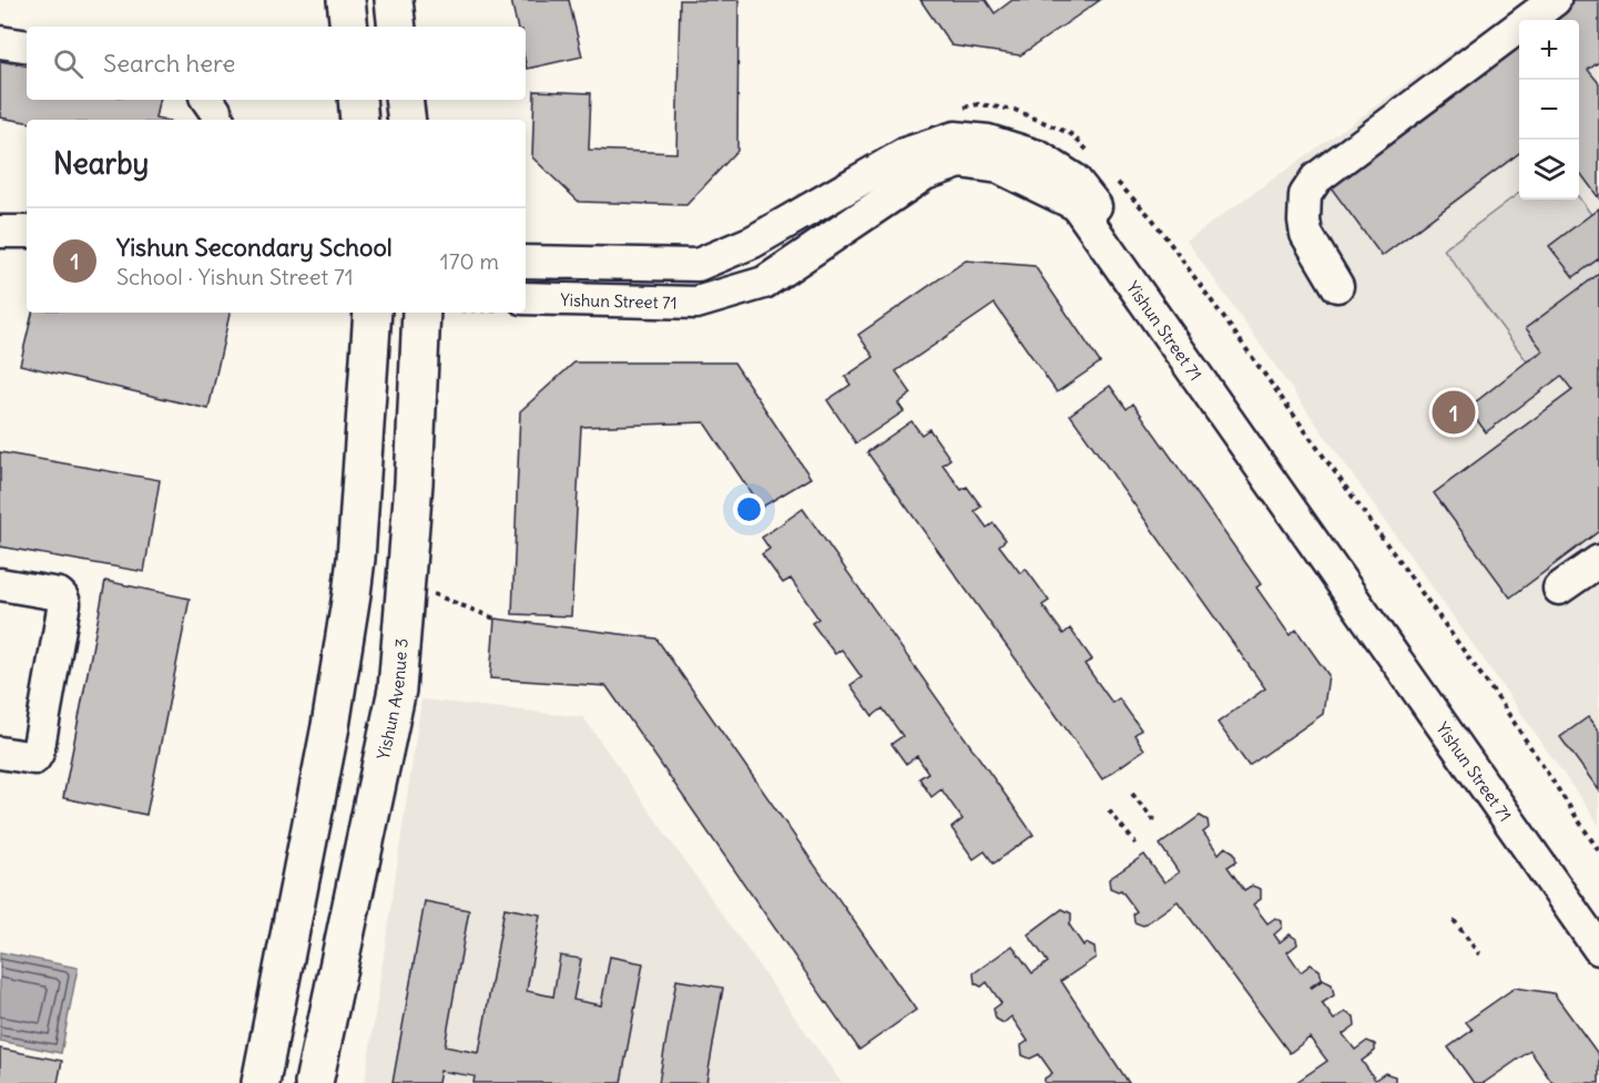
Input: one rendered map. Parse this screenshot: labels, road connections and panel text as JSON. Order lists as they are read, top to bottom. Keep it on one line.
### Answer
{"streets":{"main road":["Yishun Avenue 3"],"street":["Yishun Street 71"]},"page":{"map_buttons":["+","−"],"search":"Search here","heading":"Nearby","list":[{"mark":"1","name":"Yishun Secondary School","note":"School · Yishun Street 71","value":"170 m"}],"pins":"1"}}
